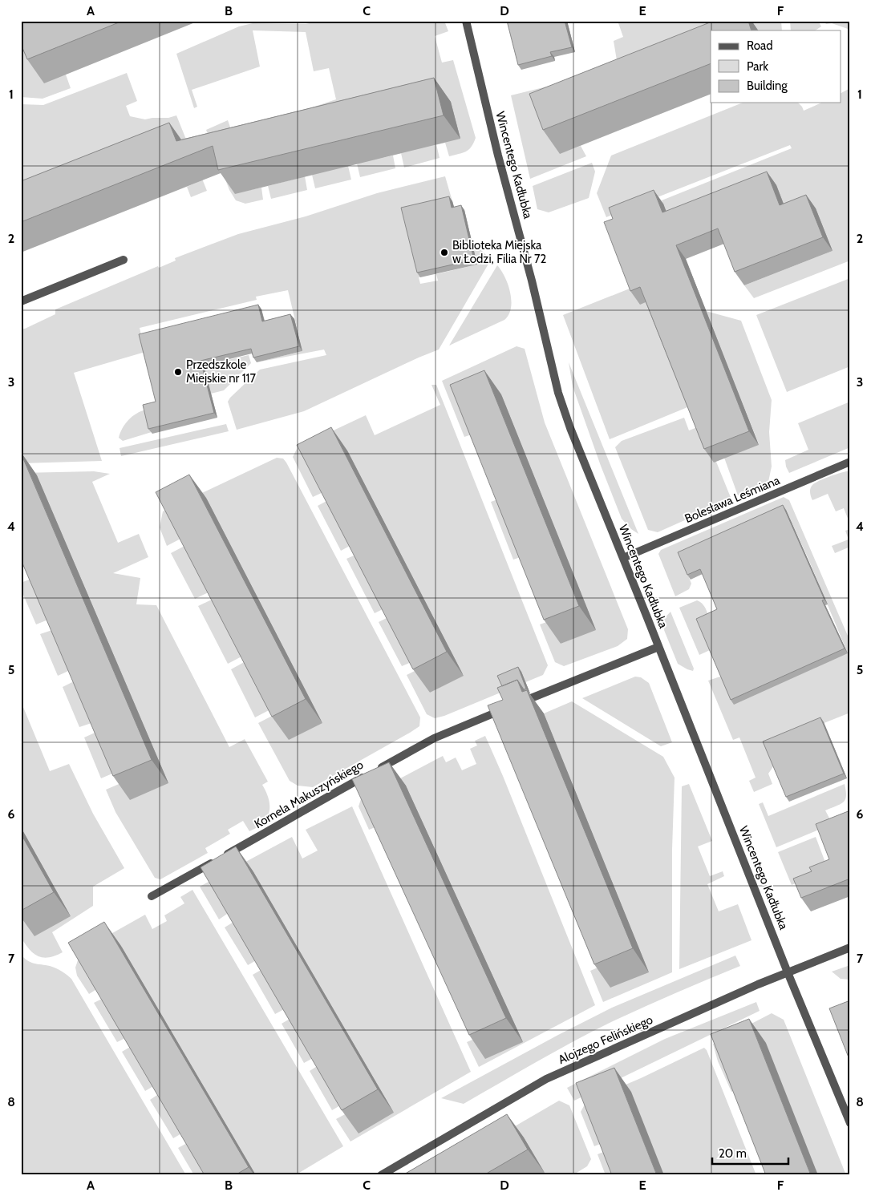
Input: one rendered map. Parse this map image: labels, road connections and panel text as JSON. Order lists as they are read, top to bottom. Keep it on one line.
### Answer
{"streets":{"street":["Wincentego Kadłubka","Bolesława Leśmiana","Kornela Makuszyńskiego","Alojzego Felińskiego"]},"crossings":[["Wincentego Kadłubka","Bolesława Leśmiana"],["Wincentego Kadłubka","Kornela Makuszyńskiego"],["Wincentego Kadłubka","Alojzego Felińskiego"]],"places":["Biblioteka Miejska w Łodzi, Filia Nr 72","Przedszkole Miejskie nr 117"],"legend":["Road","Park","Building"],"scale_bar":"20 m","grid":{"columns":["A","B","C","D","E","F"],"rows":["1","2","3","4","5","6","7","8"]}}
